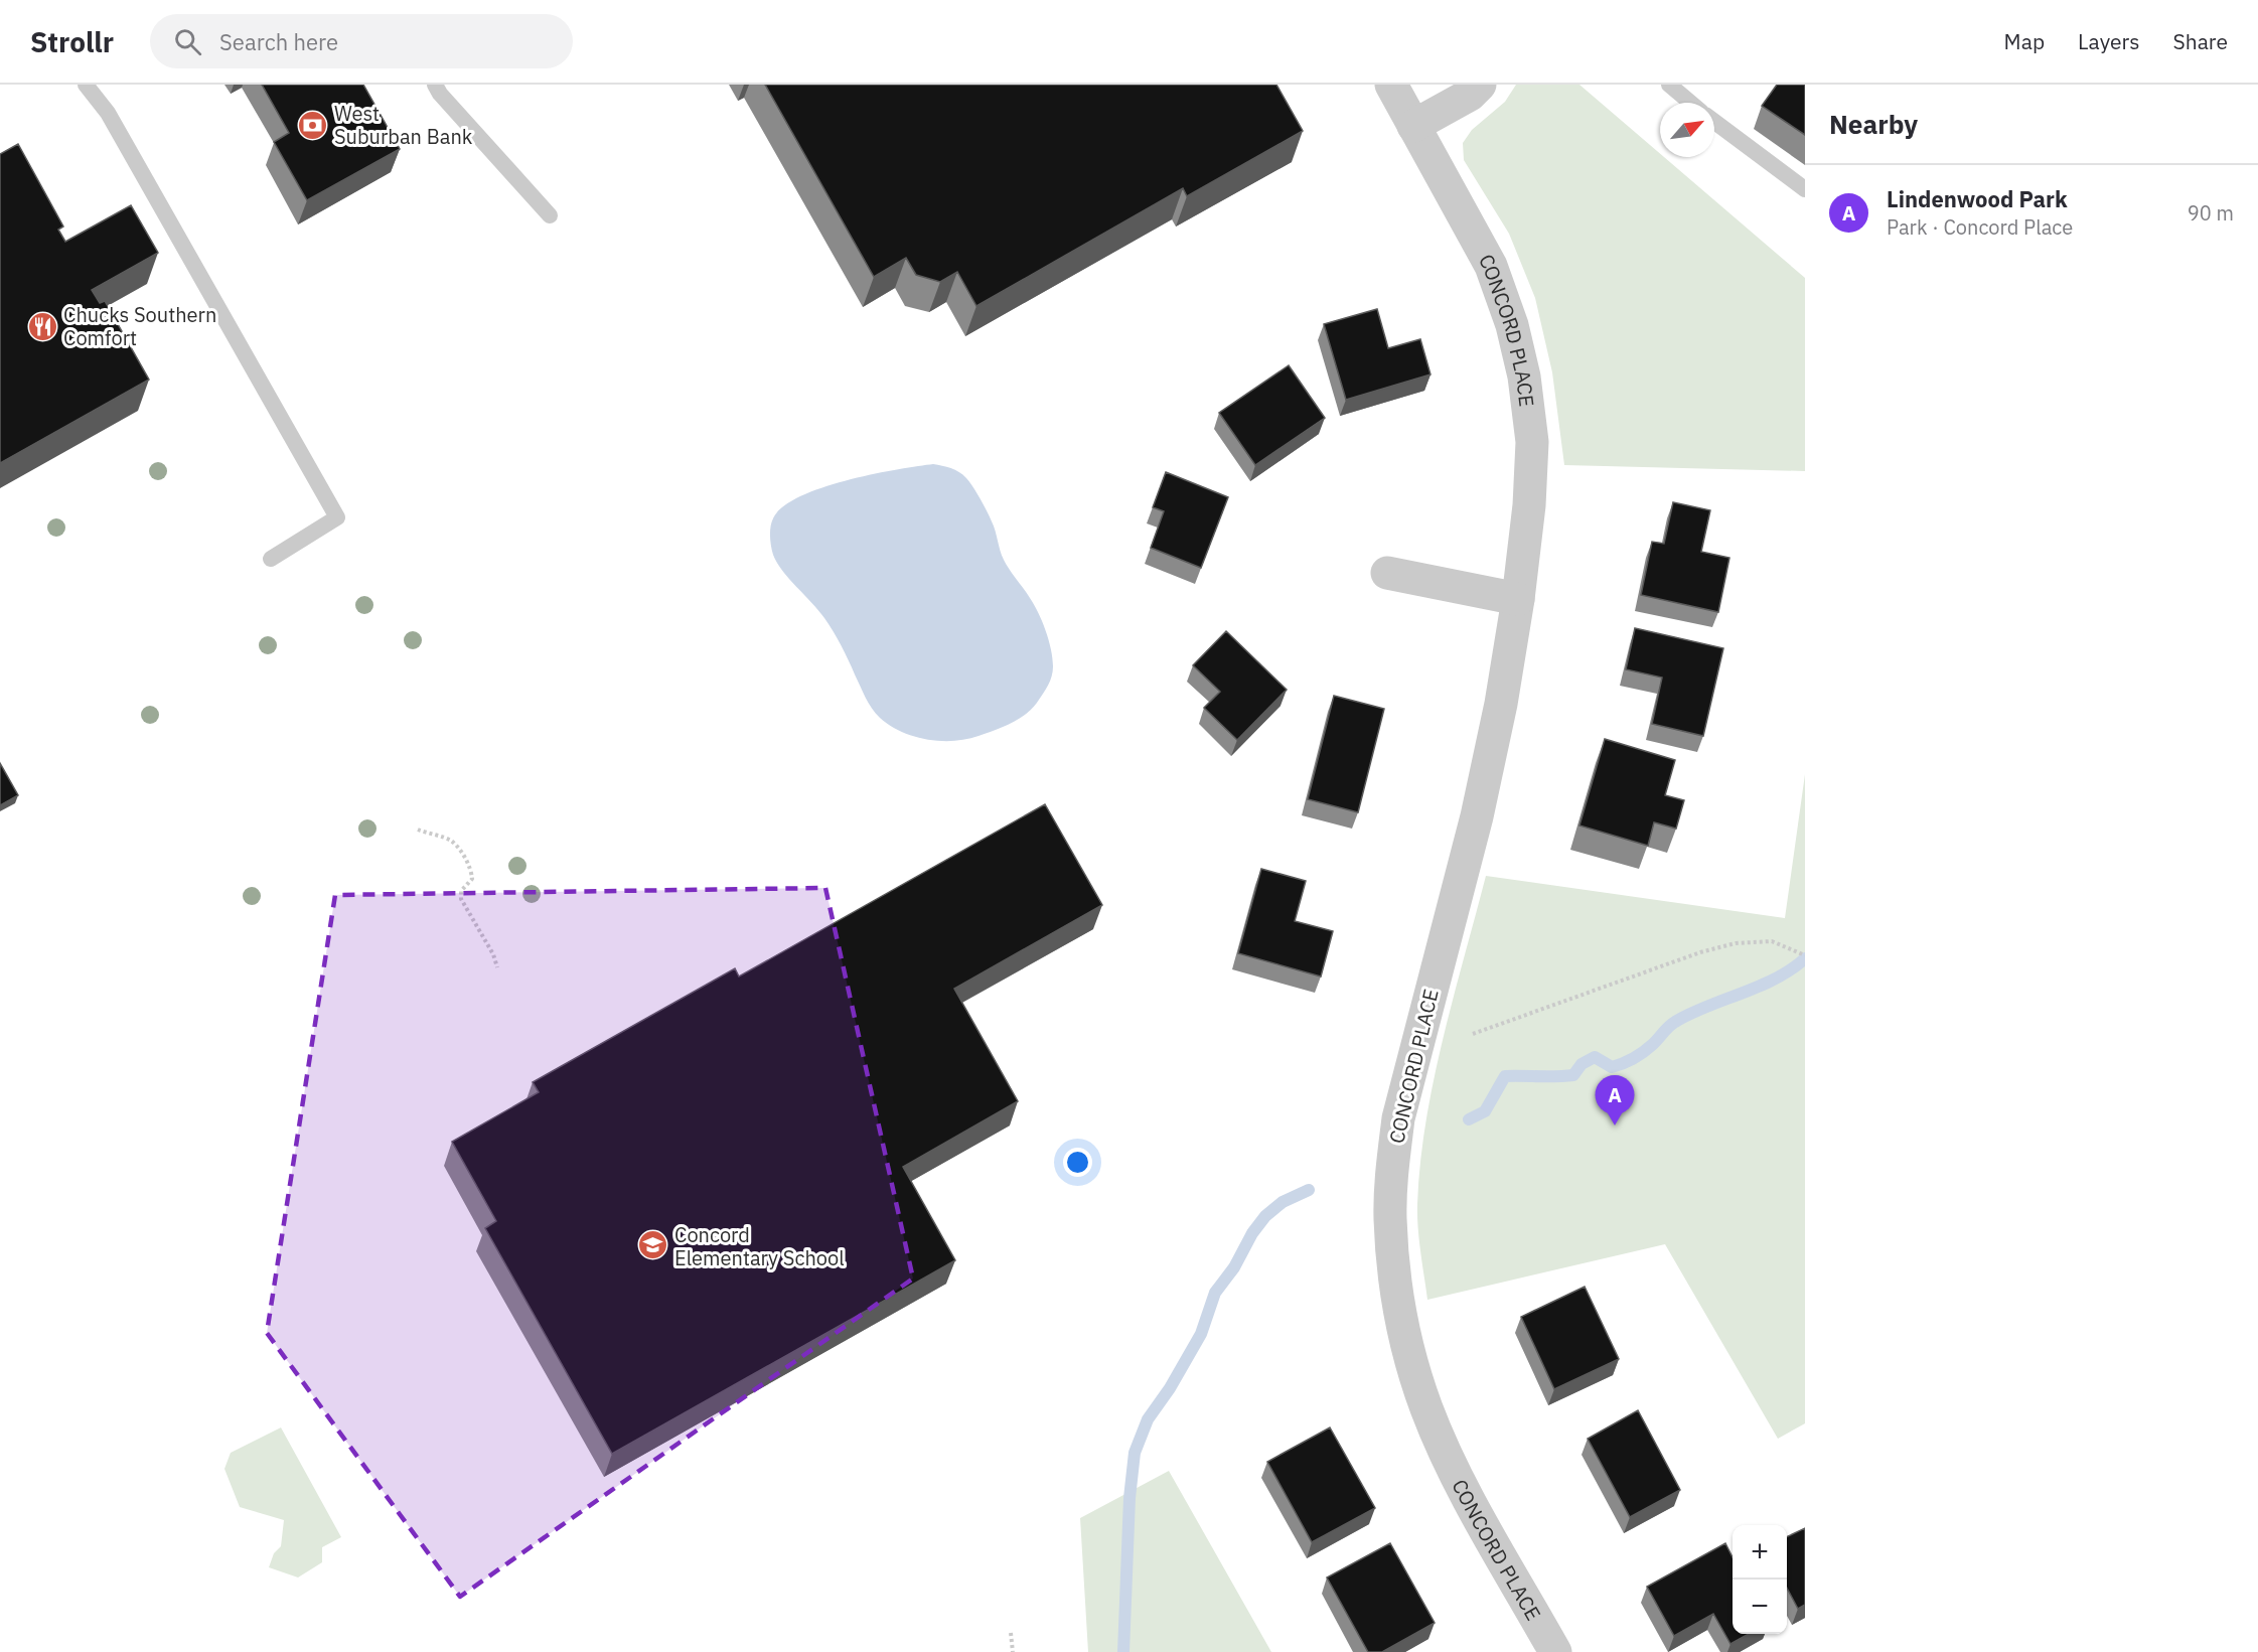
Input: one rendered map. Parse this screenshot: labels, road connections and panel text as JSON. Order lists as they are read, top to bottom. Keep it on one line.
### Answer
{"streets":{"street":["CONCORD PLACE"]},"places":{"bank":["West Suburban Bank"],"restaurant":["Chucks Southern Comfort"],"school or university":["Concord Elementary School"]},"north":"top right","page":{"header":"Strollr","search":"Search here","nav":["Map","Layers","Share"],"heading":"Nearby","list":[{"mark":"A","name":"Lindenwood Park","note":"Park · Concord Place","value":"90 m"}],"pins":"A","map_buttons":["+","−"]}}
